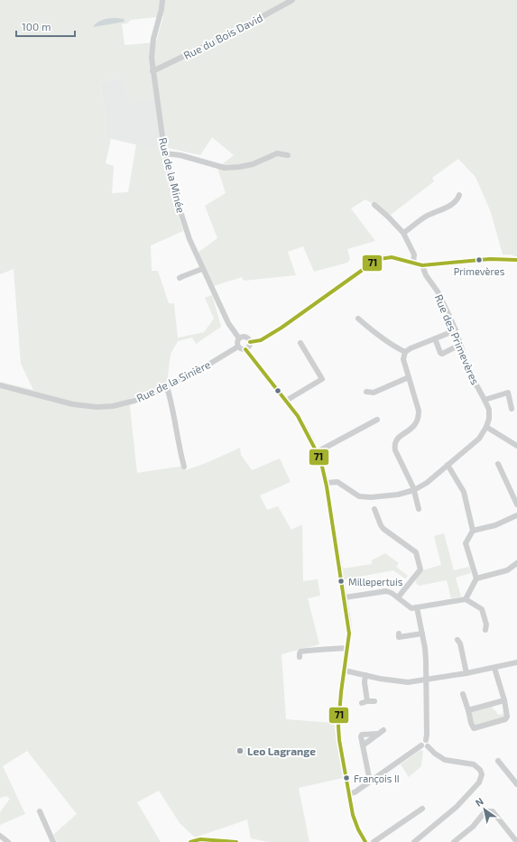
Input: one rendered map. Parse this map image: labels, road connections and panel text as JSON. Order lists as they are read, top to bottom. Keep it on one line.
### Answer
{"streets":{"street":["Rue du Bois David","Rue de la Minée","Rue des Primevères","Rue de la Sinière"]},"crossings":[["Rue du Bois David","Rue de la Minée"],["Rue de la Minée","Rue de la Sinière"]],"places":["Primevères","Millepertuis","Leo Lagrange","François II"],"lines":["transit line 71"],"scale_bar":"100 m","north":"top left"}
